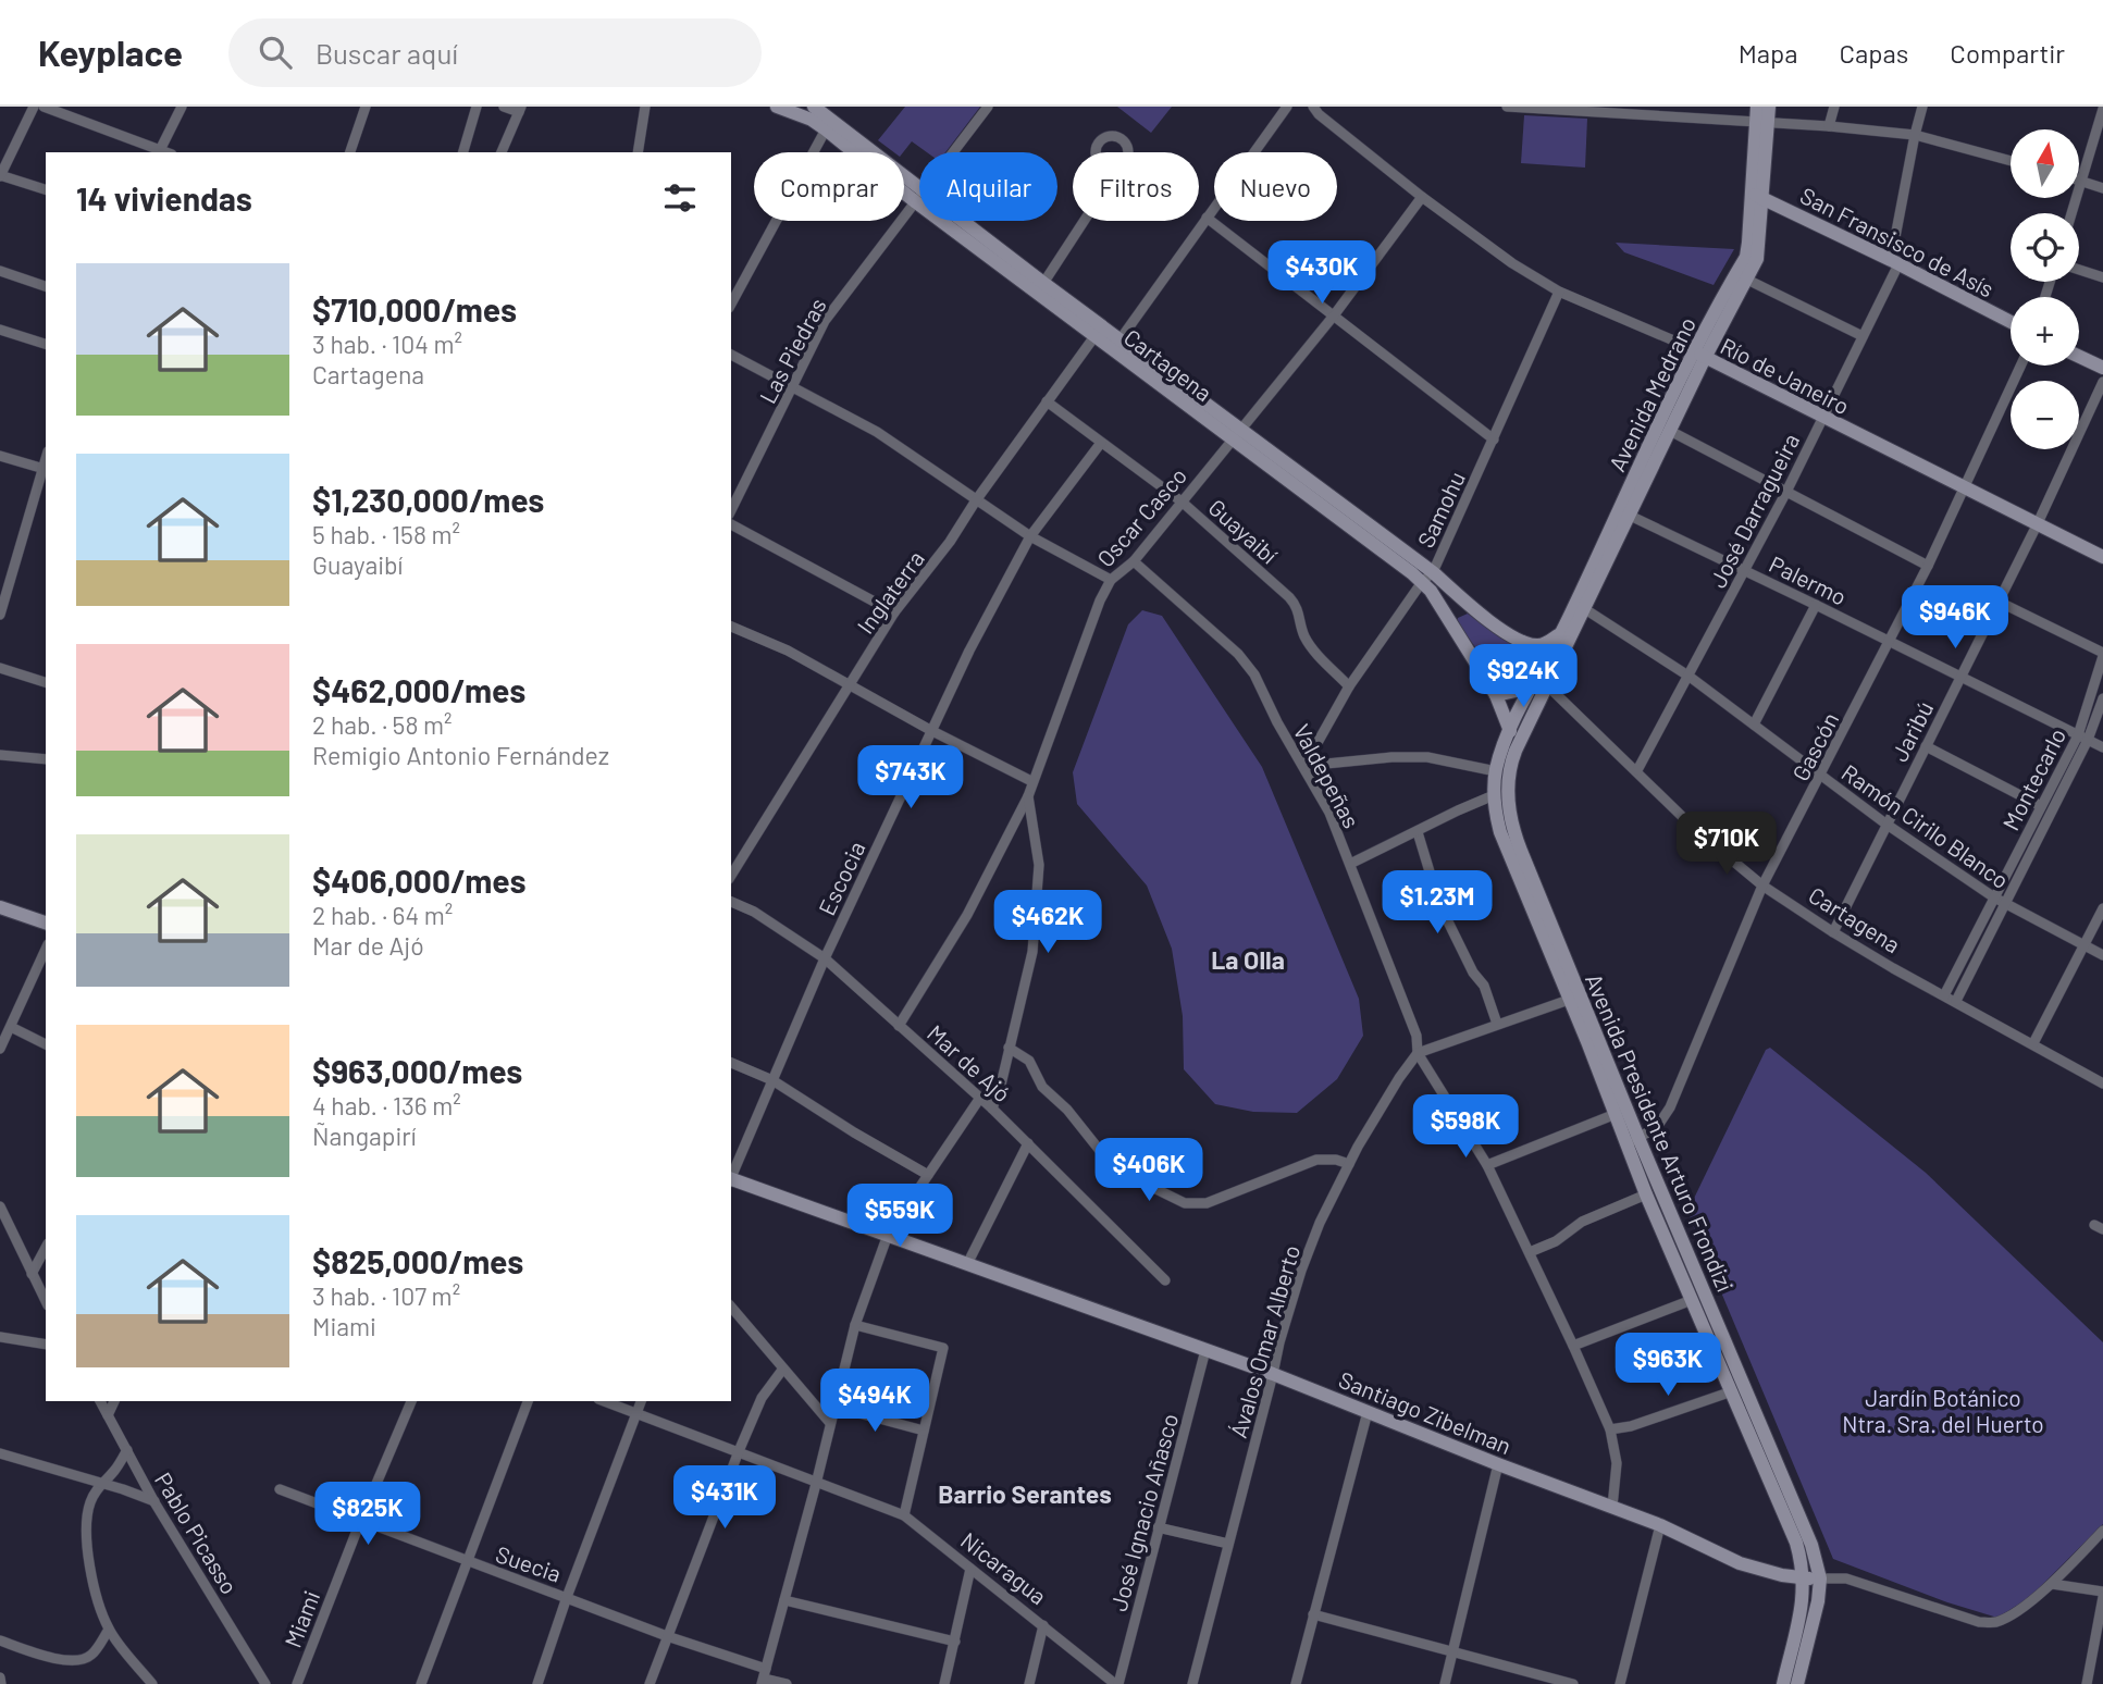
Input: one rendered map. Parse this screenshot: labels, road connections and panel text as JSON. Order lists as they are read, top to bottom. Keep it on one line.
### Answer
{"streets":{"main road":["San Fransisco de Asís","Cartagena","Río de Janeiro","Avenida Medrano","Avenida Presidente Arturo Frondizi","Santiago Zibelman"],"street":["Las Piedras","Samohu","José Darragueira","Oscar Casco","Guayaibí","Palermo","Inglaterra","Jaribú","Gascón","Valdepeñas","Montecarlo","Ramón Cirilo Blanco","Escocia","Mar de Ajó","Ávalos Omar Alberto","José Ignacio Añasco","Pablo Picasso","Suecia","Nicaragua","Miami"]},"crossings":[["San Fransisco de Asís","Avenida Medrano"],["San Fransisco de Asís","José Darragueira"],["Las Piedras","Cartagena"],["Cartagena","Avenida Medrano"],["Cartagena","Samohu"],["Cartagena","José Darragueira"],["Cartagena","Oscar Casco"],["Cartagena","Inglaterra"],["Cartagena","Jaribú"],["Cartagena","Gascón"],["Cartagena","Montecarlo"],["Cartagena","Avenida Presidente Arturo Frondizi"],["Río de Janeiro","Avenida Medrano"],["Río de Janeiro","Samohu"],["Río de Janeiro","José Darragueira"],["Río de Janeiro","Oscar Casco"],["Río de Janeiro","Jaribú"],["Río de Janeiro","Gascón"],["Avenida Medrano","Palermo"],["Avenida Medrano","Ramón Cirilo Blanco"],["Avenida Medrano","Avenida Presidente Arturo Frondizi"],["Samohu","Guayaibí"],["Samohu","Valdepeñas"],["José Darragueira","Palermo"],["José Darragueira","Ramón Cirilo Blanco"],["Oscar Casco","Guayaibí"],["Oscar Casco","Valdepeñas"],["Oscar Casco","Mar de Ajó"],["Guayaibí","Inglaterra"],["Guayaibí","Escocia"],["Palermo","Jaribú"],["Palermo","Gascón"],["Palermo","Montecarlo"],["Jaribú","Ramón Cirilo Blanco"],["Gascón","Ramón Cirilo Blanco"],["Gascón","Avenida Presidente Arturo Frondizi"],["Valdepeñas","Ávalos Omar Alberto"],["Valdepeñas","Santiago Zibelman"],["Montecarlo","Ramón Cirilo Blanco"],["Escocia","Mar de Ajó"],["Avenida Presidente Arturo Frondizi","Santiago Zibelman"],["Ávalos Omar Alberto","Santiago Zibelman"],["Santiago Zibelman","José Ignacio Añasco"],["José Ignacio Añasco","Nicaragua"],["Suecia","Miami"]],"districts":["La Olla","Barrio Serantes"],"parks":["Jardín Botánico Ntra. Sra. del Huerto"],"north":"top","page":{"header":"Keyplace","search":"Buscar aquí","nav":["Mapa","Capas","Compartir"],"map_buttons":["+","−"],"chip":["Comprar","Alquilar","Filtros","Nuevo"],"heading":"14 viviendas","price":["$430K","$946K","$924K","$743K","$710K","$1.23M","$462K","$598K","$406K","$559K","$963K","$494K","$431K","$825K"],"list":[{"name":"$710,000/mes","note":"3 hab. · 104 m² · Cartagena"},{"name":"$1,230,000/mes","note":"5 hab. · 158 m² · Guayaibí"},{"name":"$462,000/mes","note":"2 hab. · 58 m² · Remigio Antonio Fernández"},{"name":"$406,000/mes","note":"2 hab. · 64 m² · Mar de Ajó"},{"name":"$963,000/mes","note":"4 hab. · 136 m² · Ñangapirí"},{"name":"$825,000/mes","note":"3 hab. · 107 m² · Miami"}]}}
